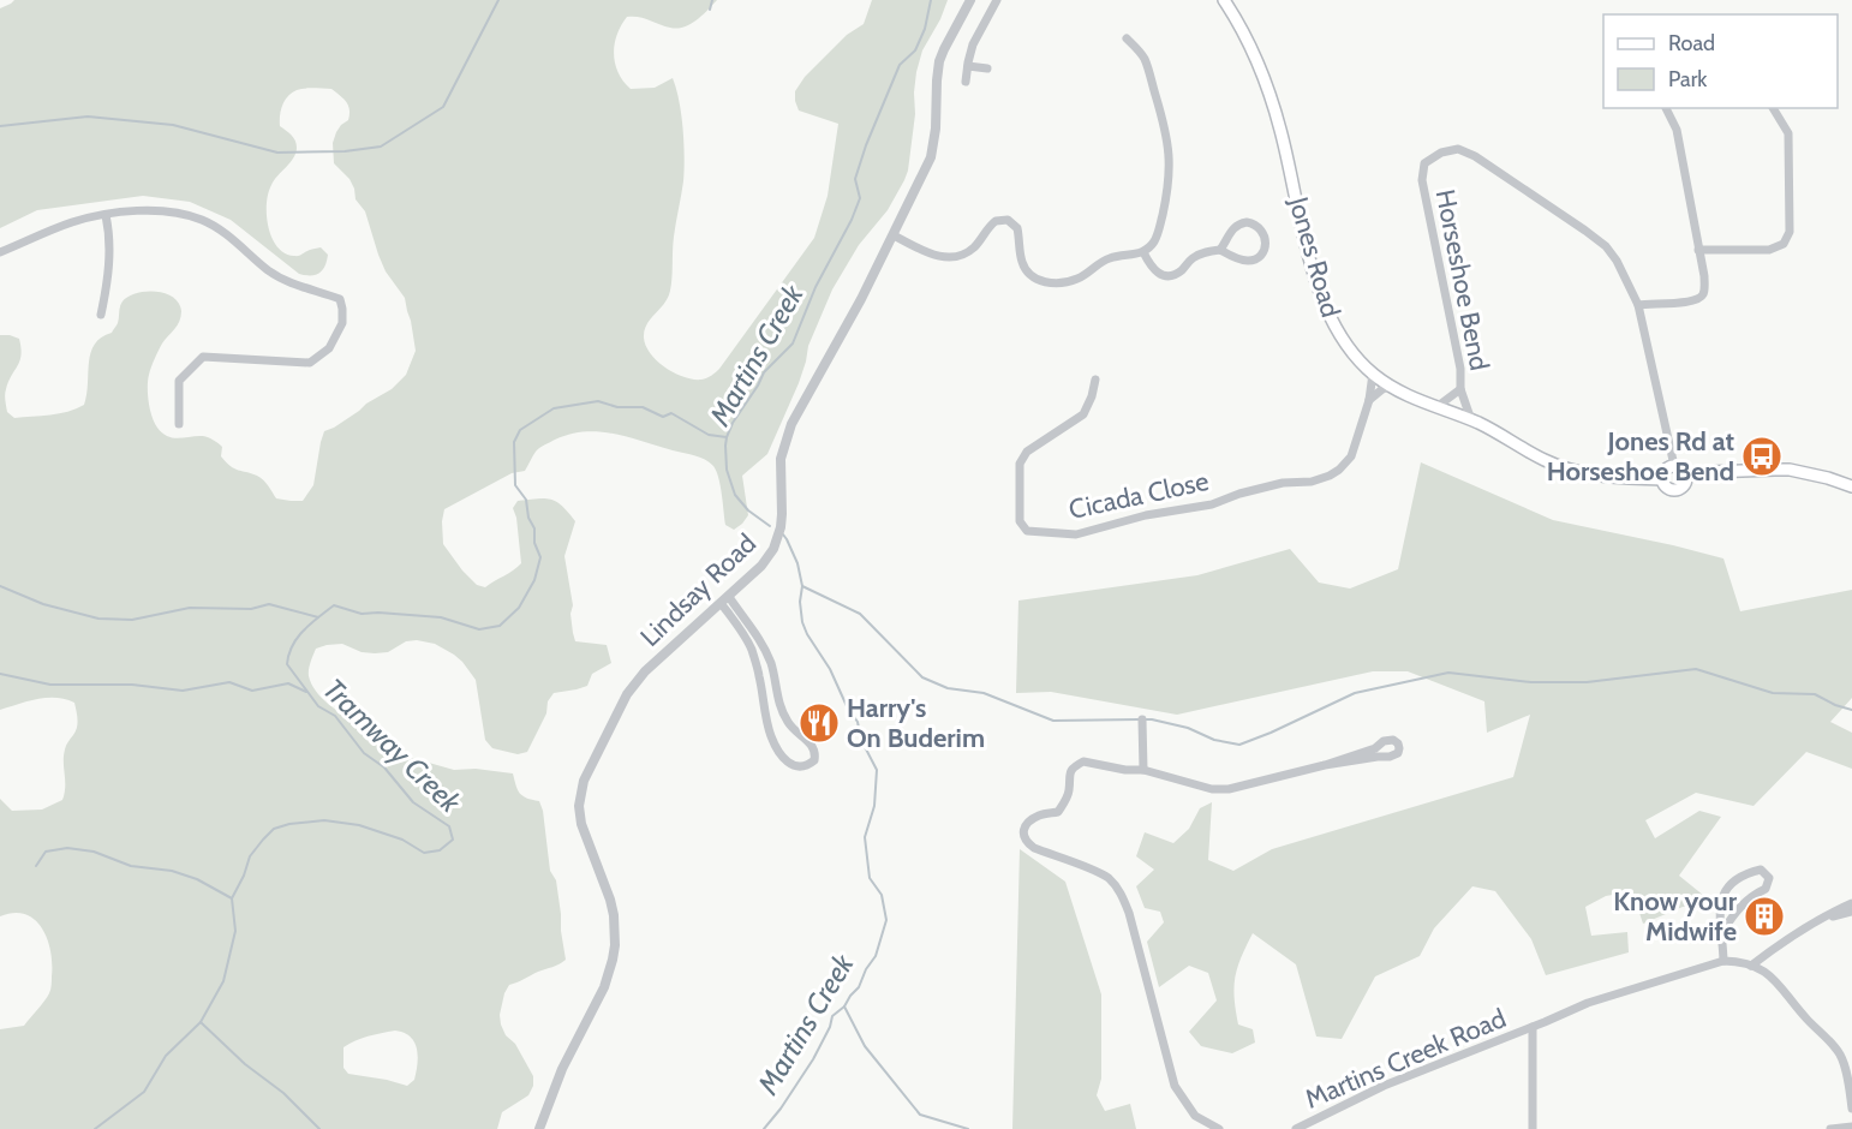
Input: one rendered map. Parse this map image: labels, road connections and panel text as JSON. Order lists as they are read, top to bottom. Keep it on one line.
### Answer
{"streets":{"main road":["Jones Road"],"street":["Horseshoe Bend","Cicada Close","Lindsay Road","Martins Creek Road"]},"crossings":[["Jones Road","Horseshoe Bend"]],"water":["Martins Creek","Tramway Creek"],"places":{"bus stop":["Jones Rd at Horseshoe Bend"],"restaurant":["Harry's On Buderim"],"building":["Know your Midwife"]},"legend":["Road","Park"]}
